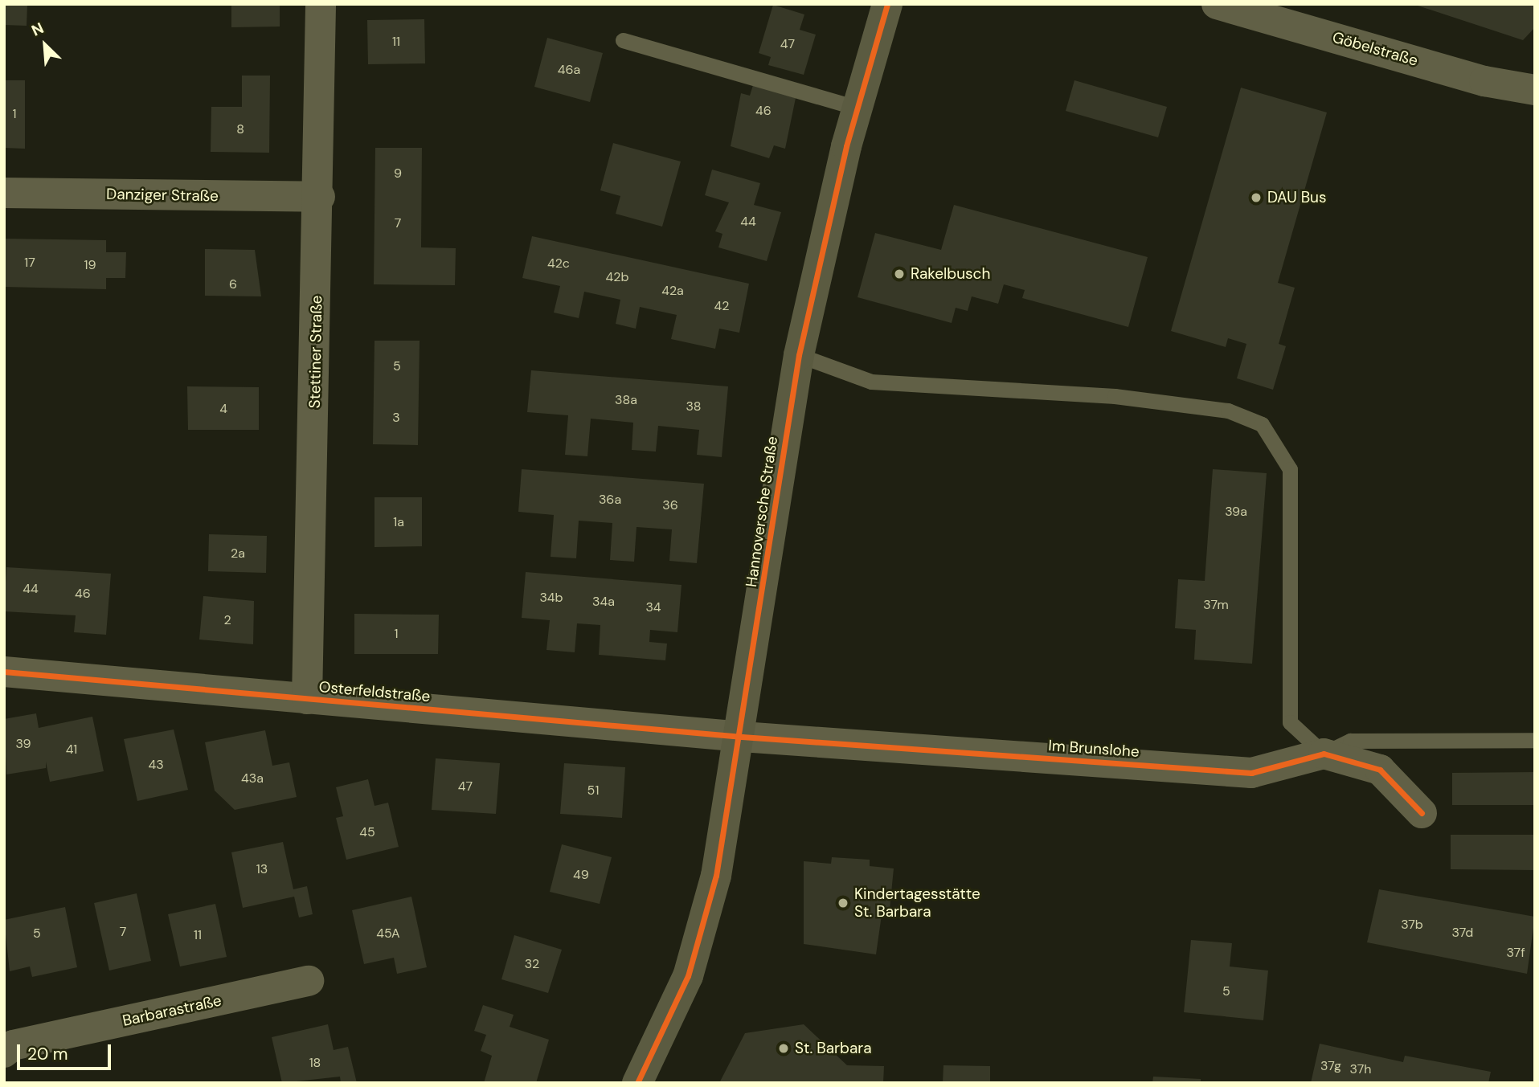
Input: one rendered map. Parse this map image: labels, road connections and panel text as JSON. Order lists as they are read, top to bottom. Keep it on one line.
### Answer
{"streets":{"street":["Göbelstraße","Danziger Straße","Stettiner Straße","Hannoversche Straße","Osterfeldstraße","Im Brunslohe","Barbarastraße"]},"crossings":[["Danziger Straße","Stettiner Straße"],["Stettiner Straße","Osterfeldstraße"],["Hannoversche Straße","Osterfeldstraße"],["Hannoversche Straße","Im Brunslohe"],["Osterfeldstraße","Im Brunslohe"]],"places":["DAU Bus","Rakelbusch","Kindertagesstätte St. Barbara","St. Barbara"],"house_numbers":["11","47","46a","46","1","8","9","44","7","17","42c","19","42b","6","42a","42","5","38a","38","4","3","36a","36","39a","1a","2a","44","46","34b","34a","37m","34","2","1","39","41","43","43a","47","51","45","13","49","37b","7","37d","5","45A","11","37f","32","5","18","37g","37h"],"scale_bar":"20 m","north":"top left"}
